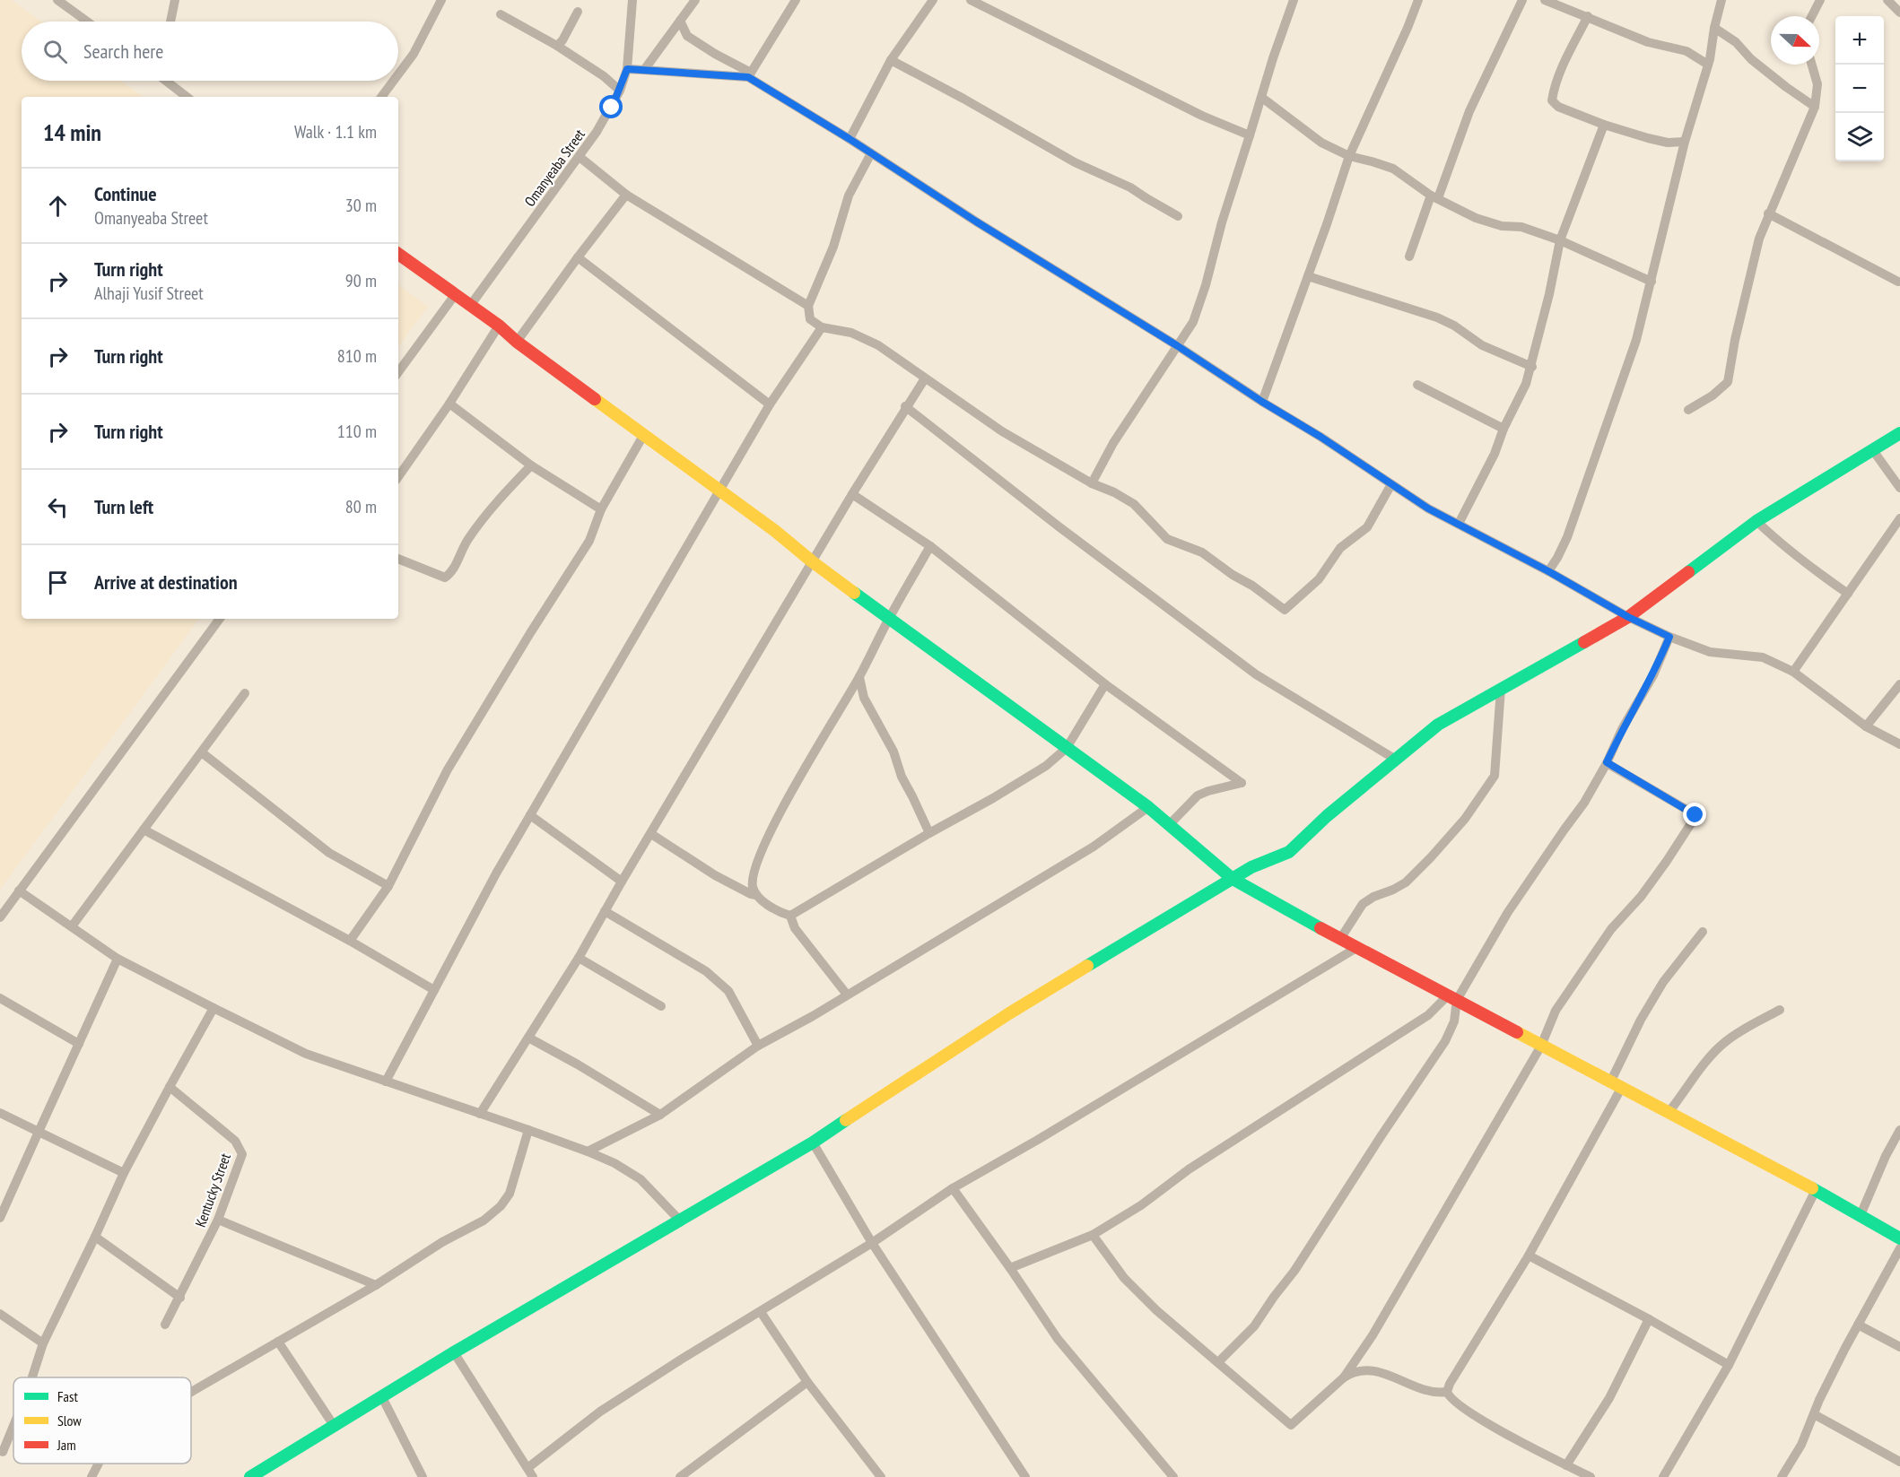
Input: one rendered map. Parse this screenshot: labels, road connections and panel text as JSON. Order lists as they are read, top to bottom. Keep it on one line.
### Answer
{"streets":{"street":["Omanyeaba Street","Kentucky Street"]},"legend":["Fast","Slow","Jam"],"north":"right","page":{"map_buttons":["+","−"],"search":"Search here","heading":["14 min","Walk · 1.1 km"],"list":[["Continue","Omanyeaba Street","30 m"],["Turn right","Alhaji Yusif Street","90 m"],["Turn right","810 m"],["Turn right","110 m"],["Turn left","80 m"],"Arrive at destination"]}}
